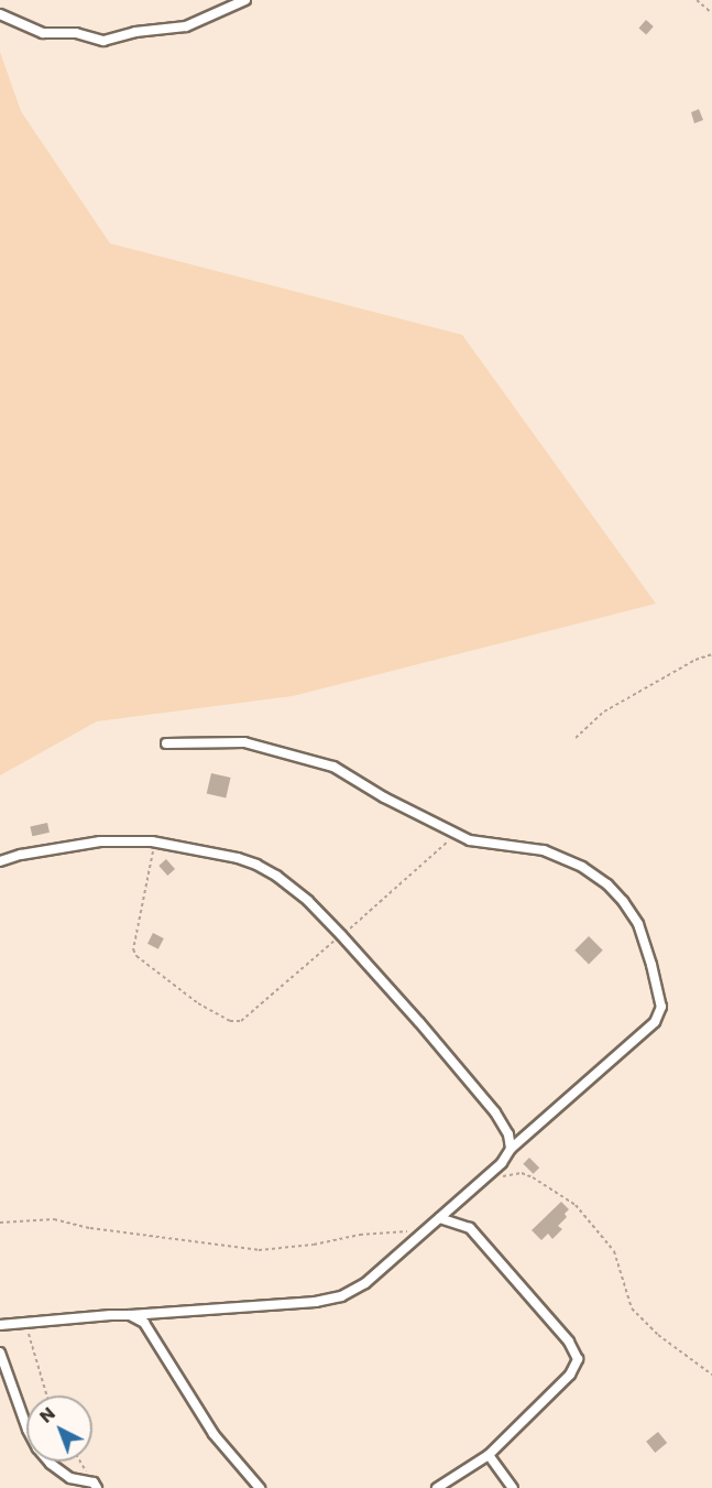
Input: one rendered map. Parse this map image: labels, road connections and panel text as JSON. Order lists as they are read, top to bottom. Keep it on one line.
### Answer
{"north":"top left"}
